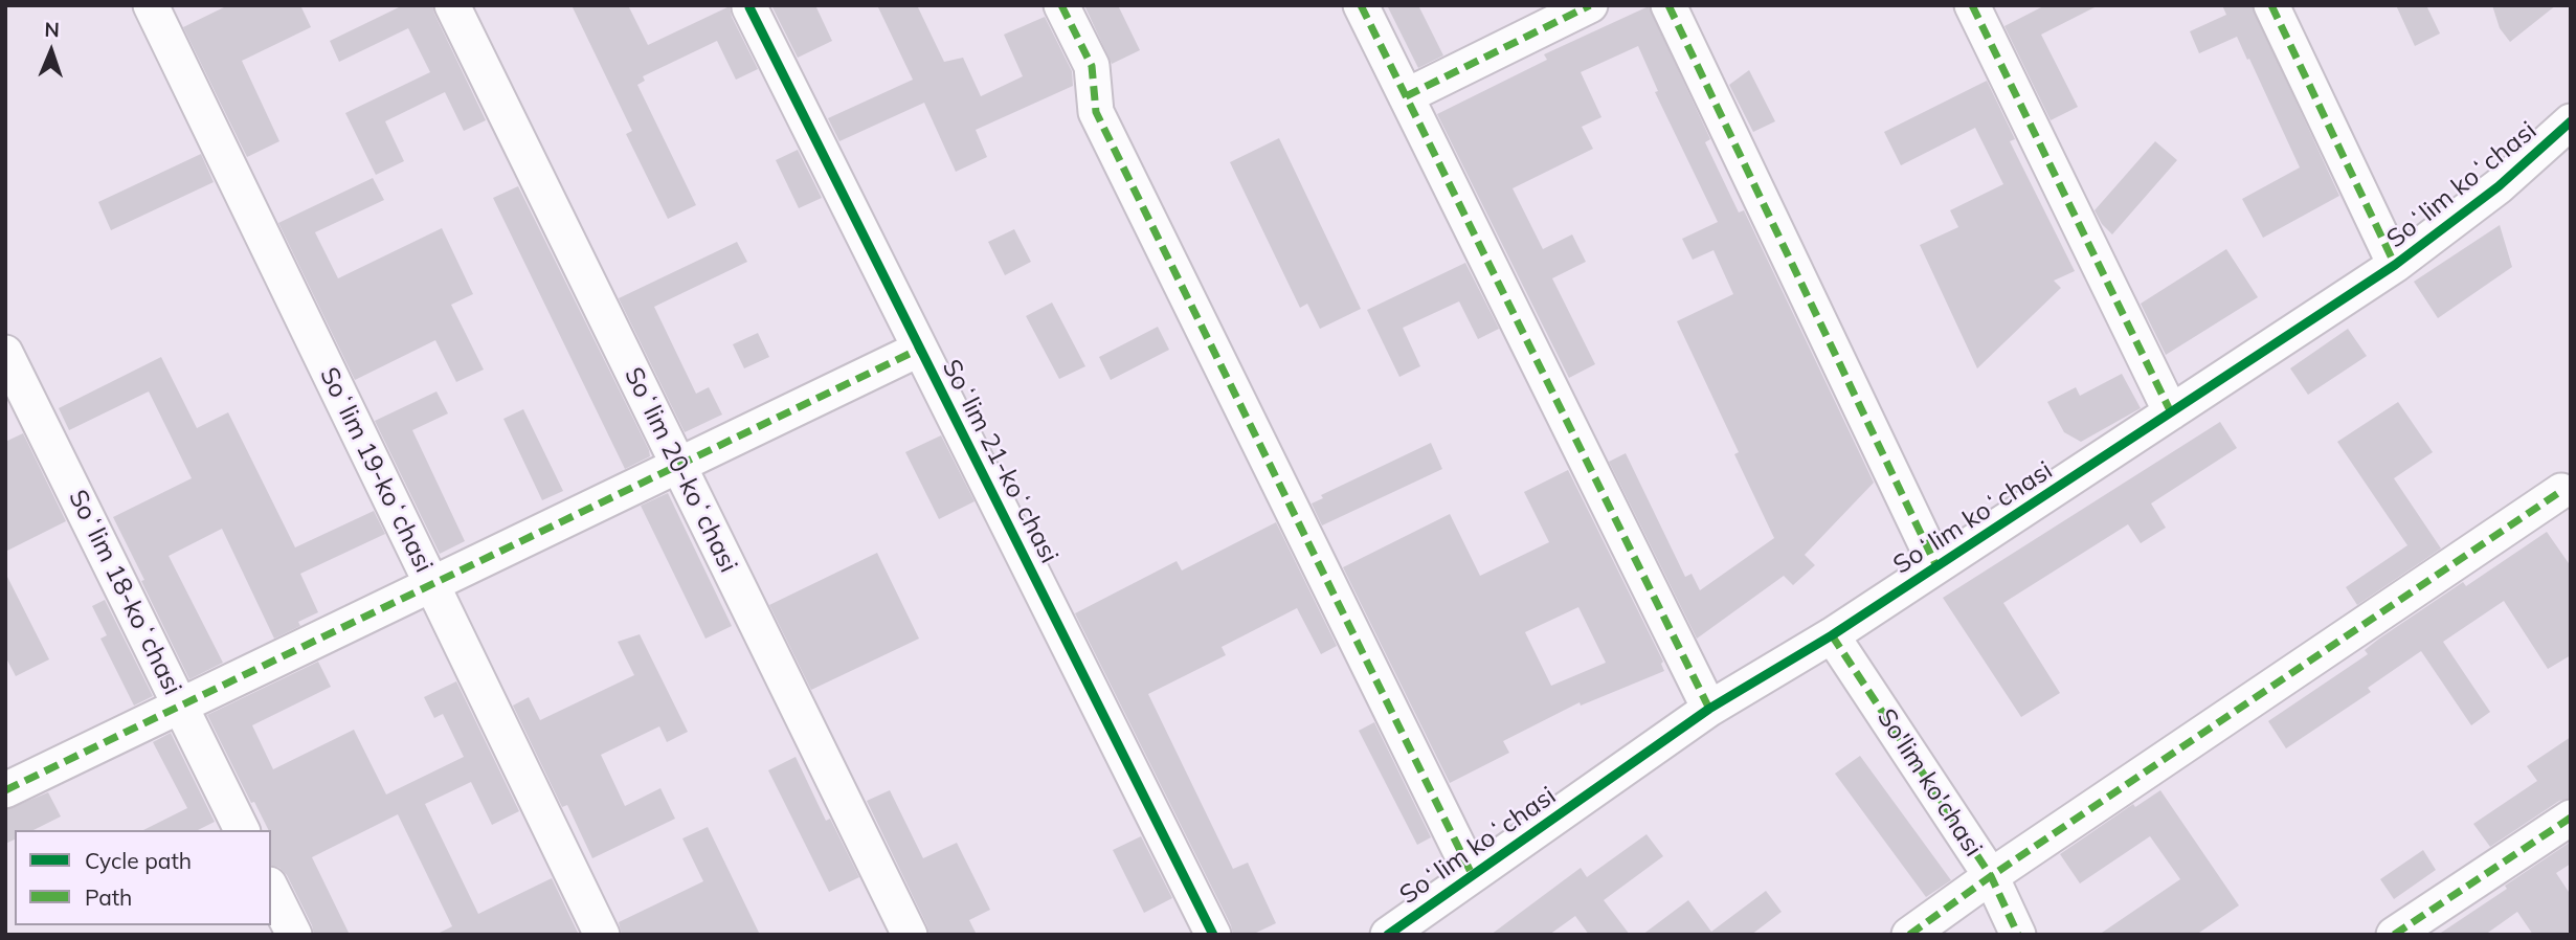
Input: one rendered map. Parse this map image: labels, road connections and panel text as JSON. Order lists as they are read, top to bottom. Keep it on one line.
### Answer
{"streets":{"street":["Soʻlim koʻchasi","Soʻlim 21-koʻchasi","Soʻlim 19-koʻchasi","Soʻlim 20-koʻchasi","Soʻlim 18-koʻchasi","So'lim ko'chasi"]},"crossings":[["Soʻlim koʻchasi","So'lim ko'chasi"]],"legend":["Cycle path","Path"],"north":"top"}
